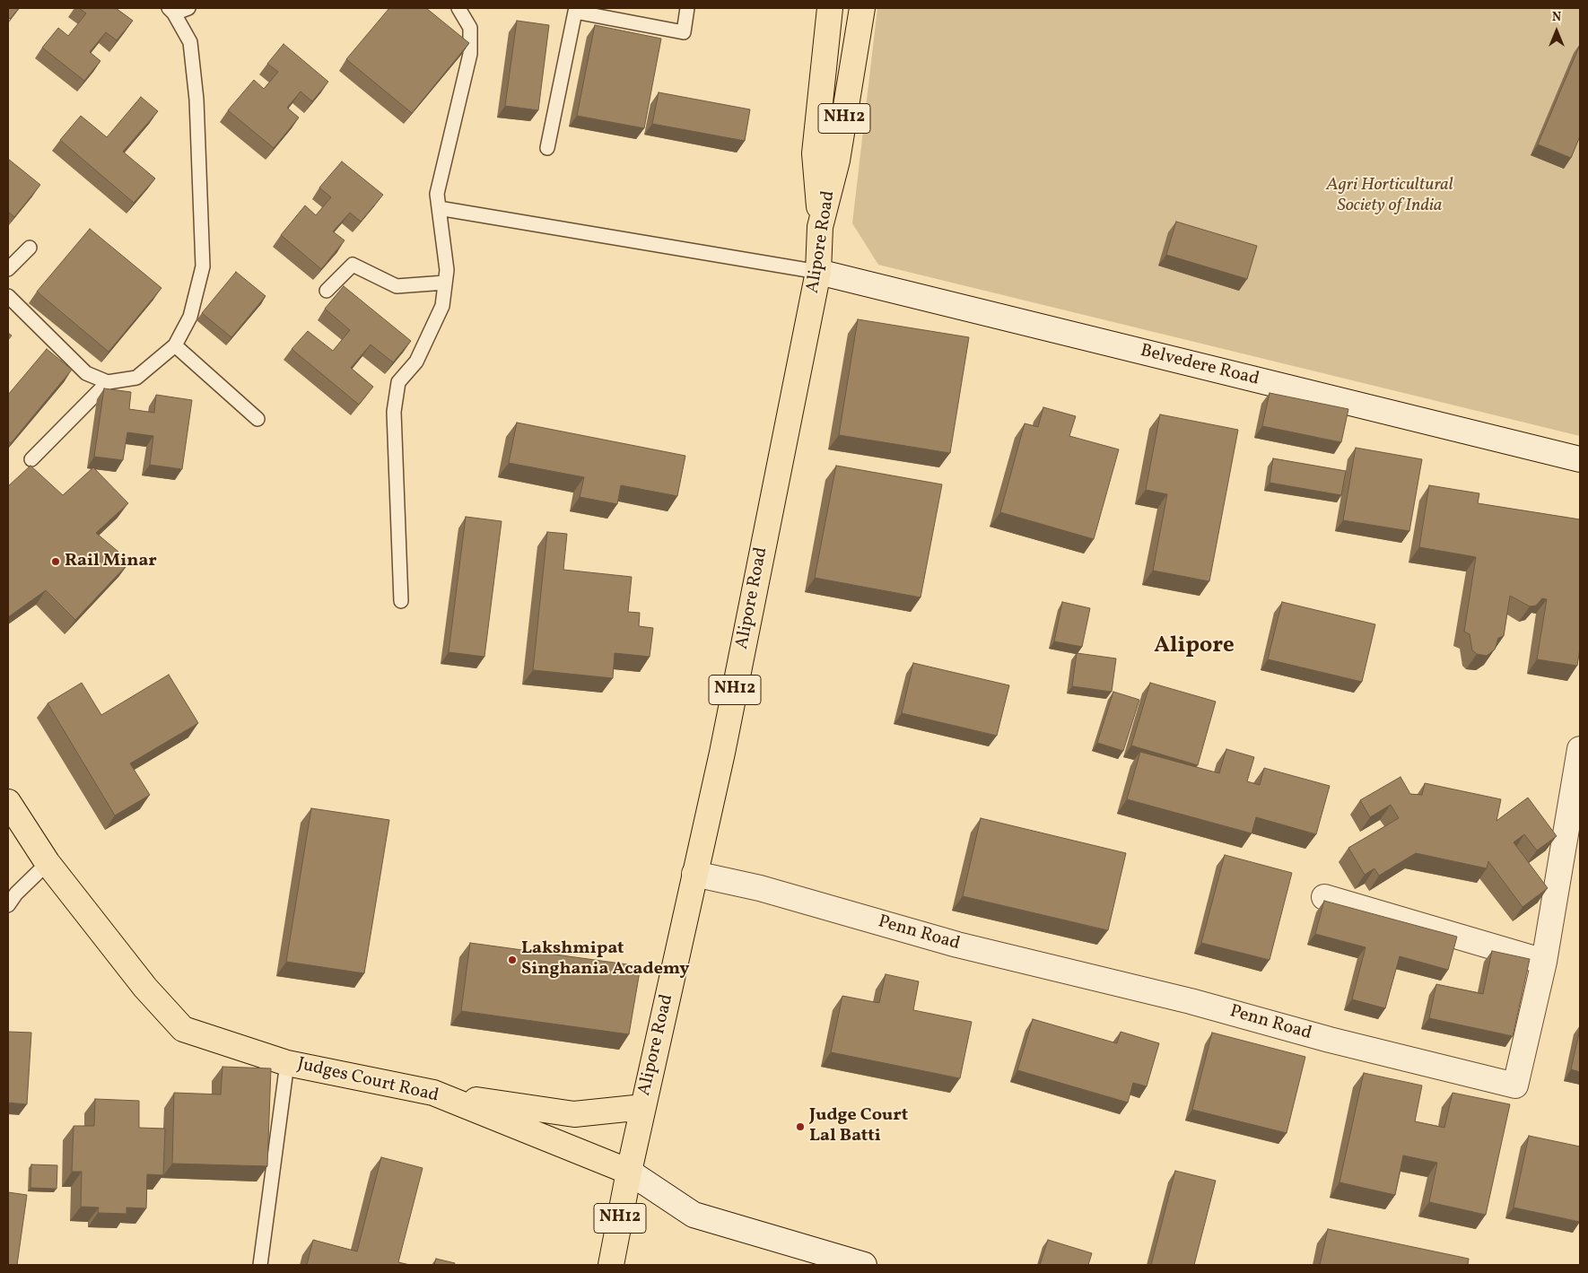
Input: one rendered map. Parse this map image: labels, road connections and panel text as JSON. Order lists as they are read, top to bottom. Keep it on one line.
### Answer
{"streets":{"highway":["NH12","Alipore Road","Judges Court Road"],"street":["Belvedere Road","Penn Road"]},"crossings":[["NH12","Alipore Road"],["Alipore Road","Belvedere Road"],["Alipore Road","Penn Road"],["Alipore Road","Judges Court Road"]],"districts":["Alipore"],"parks":["Agri Horticultural Society of India"],"places":["Rail Minar","Lakshmipat Singhania Academy","Judge Court Lal Batti"],"north":"top"}
